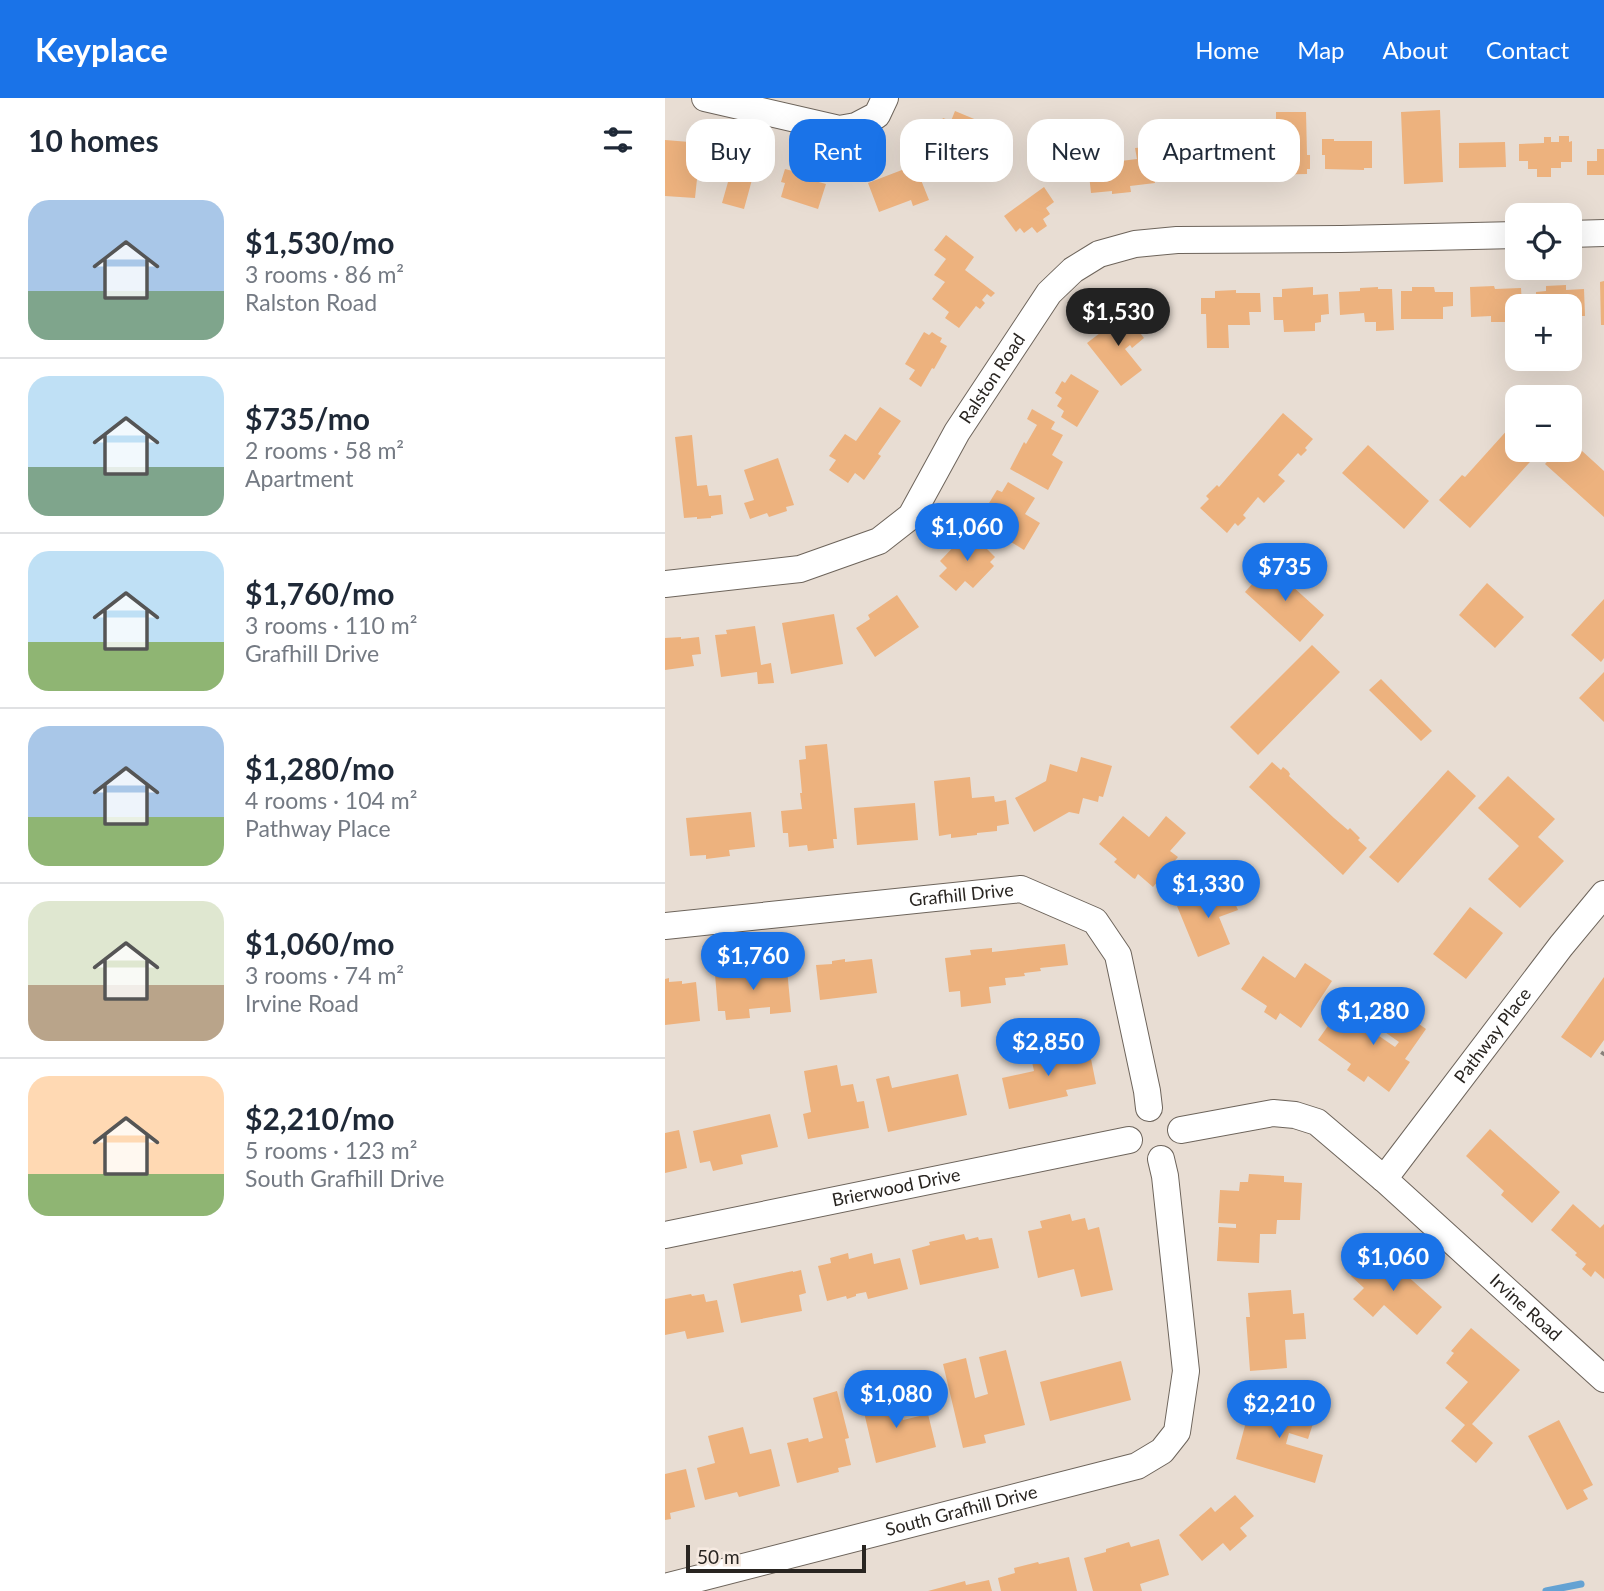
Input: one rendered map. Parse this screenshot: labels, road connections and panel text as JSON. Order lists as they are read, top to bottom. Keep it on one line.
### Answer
{"streets":{"street":["Ralston Road","Grafhill Drive","Pathway Place","Brierwood Drive","Irvine Road","South Grafhill Drive"]},"crossings":[["Grafhill Drive","Brierwood Drive"],["Grafhill Drive","Irvine Road"],["Grafhill Drive","South Grafhill Drive"],["Pathway Place","Irvine Road"],["Brierwood Drive","Irvine Road"],["Brierwood Drive","South Grafhill Drive"],["Irvine Road","South Grafhill Drive"]],"scale_bar":"50 m","page":{"header":"Keyplace","nav":["Home","Map","About","Contact"],"heading":"10 homes","chip":["Buy","Rent","Filters","New","Apartment"],"list":[{"name":"$1,530/mo","note":"3 rooms · 86 m² · Ralston Road"},{"name":"$735/mo","note":"2 rooms · 58 m² · Apartment"},{"name":"$1,760/mo","note":"3 rooms · 110 m² · Grafhill Drive"},{"name":"$1,280/mo","note":"4 rooms · 104 m² · Pathway Place"},{"name":"$1,060/mo","note":"3 rooms · 74 m² · Irvine Road"},{"name":"$2,210/mo","note":"5 rooms · 123 m² · South Grafhill Drive"}],"map_buttons":["+","−"],"price":["$1,530","$1,060","$735","$1,330","$1,760","$1,280","$2,850","$1,060","$1,080","$2,210"],"scale":"50 m"}}
